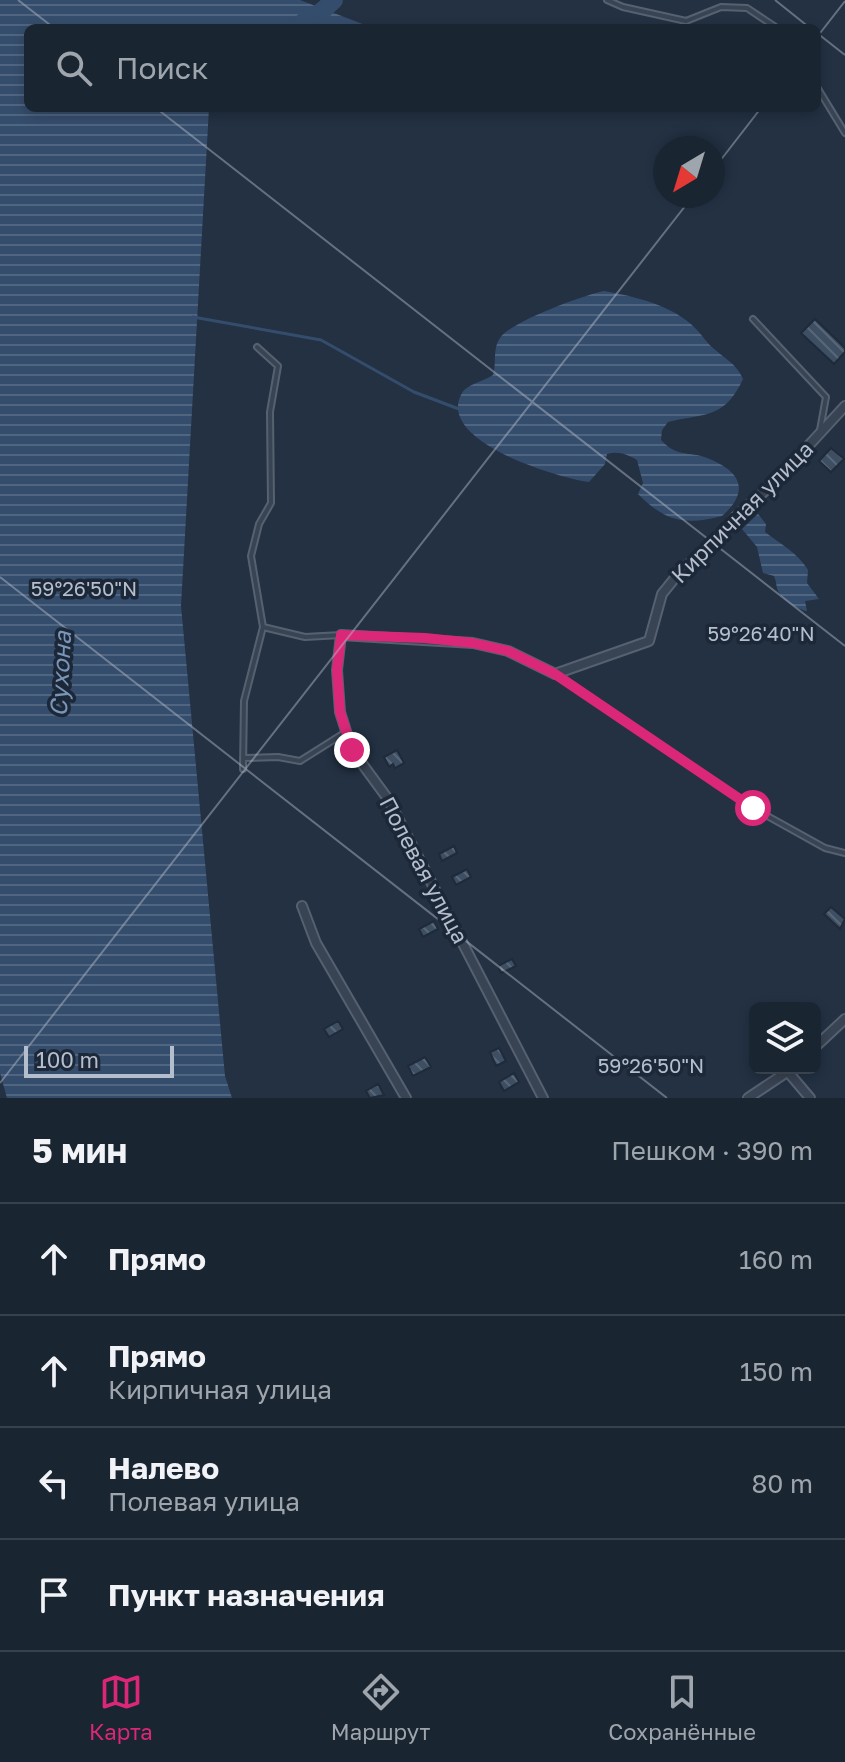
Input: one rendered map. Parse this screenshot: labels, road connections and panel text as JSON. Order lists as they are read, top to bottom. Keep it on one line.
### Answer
{"streets":{"street":["Кирпичная улица","Полевая улица"]},"water":["Сухона"],"scale_bar":"100 m","north":"bottom left","page":{"search":"Поиск","scale":"100 m","heading":["5 мин","Пешком · 390 m"],"list":[["Прямо","160 m"],["Прямо","Кирпичная улица","150 m"],["Налево","Полевая улица","80 m"],"Пункт назначения"],"nav":["Карта","Маршрут","Сохранённые"]},"coordinates":["59°26'50\"N","59°26'40\"N"]}
